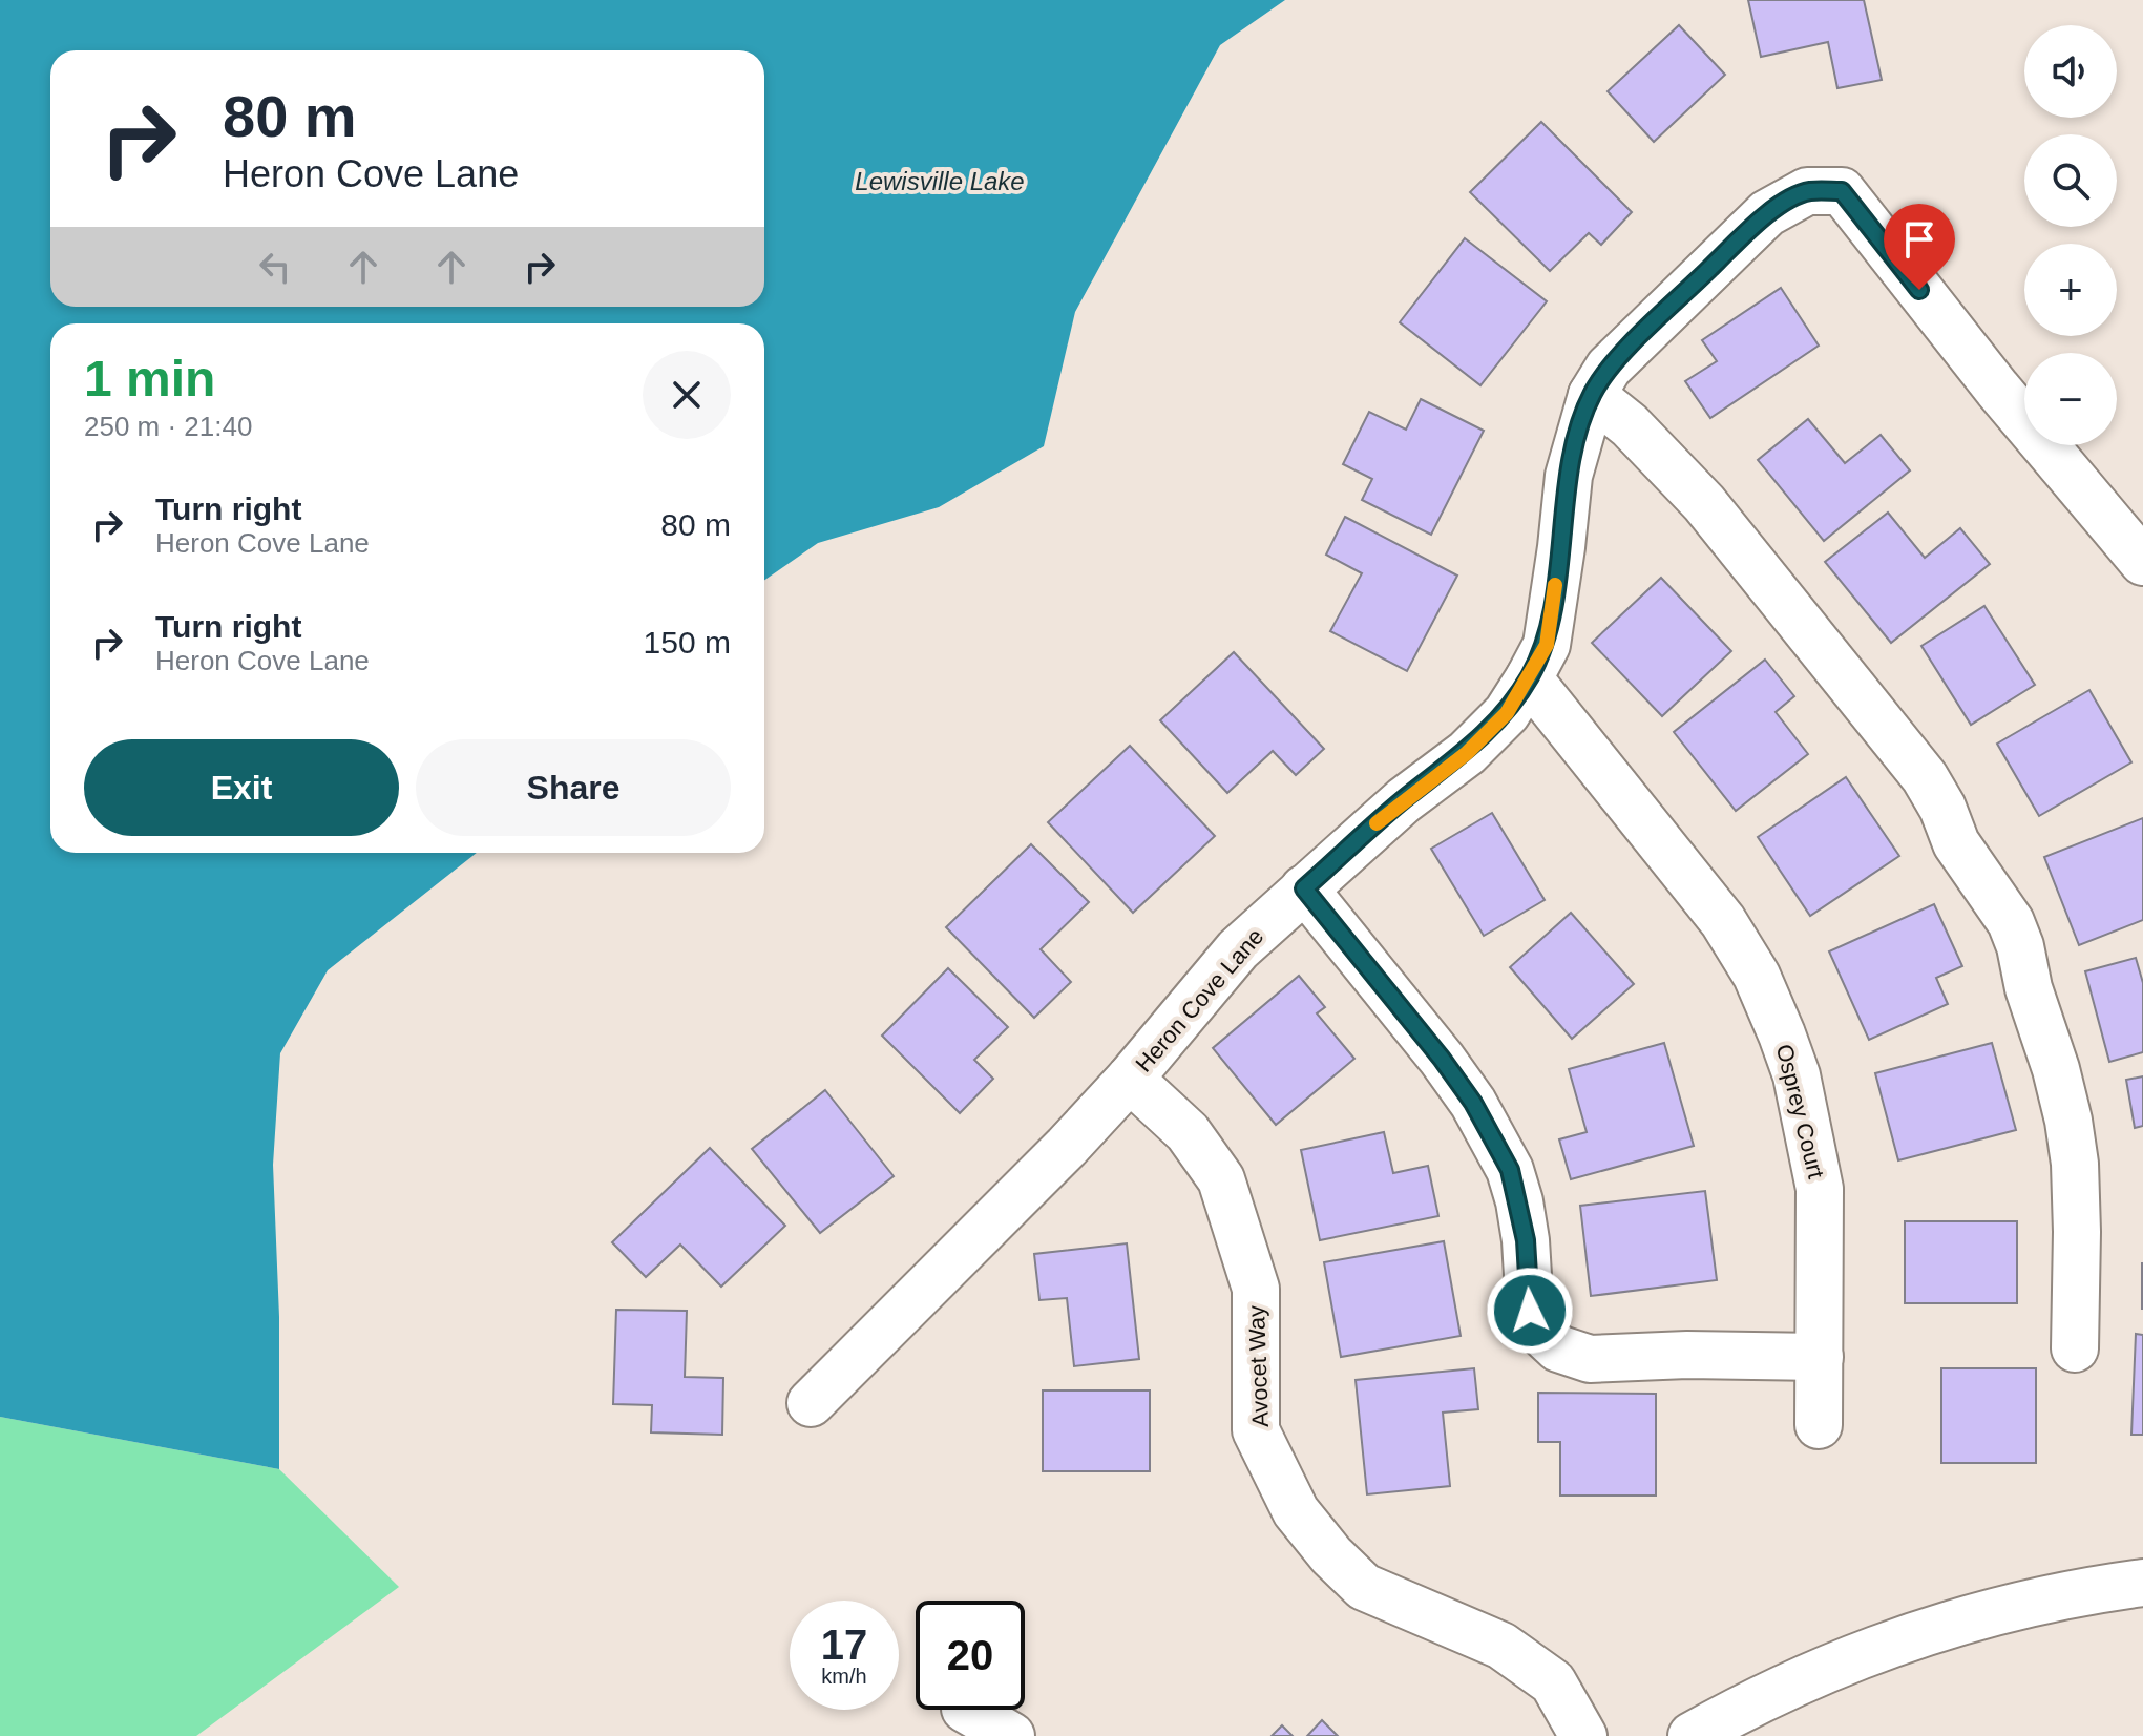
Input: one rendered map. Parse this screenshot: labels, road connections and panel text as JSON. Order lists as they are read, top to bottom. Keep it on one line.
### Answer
{"streets":{"street":["Heron Cove Lane","Osprey Court","Avocet Way"]},"crossings":[["Heron Cove Lane","Osprey Court"],["Heron Cove Lane","Avocet Way"]],"water":["Lewisville Lake"],"page":{"map_buttons":["+","−"],"turn":["80 m","Heron Cove Lane"],"heading":["1 min","250 m · 21:40"],"list":[{"name":"Turn right","note":"Heron Cove Lane","value":"80 m"},{"name":"Turn right","note":"Heron Cove Lane","value":"150 m"}],"buttons":["Exit","Share"],"speed":"17 km/h","limit":"20"}}
